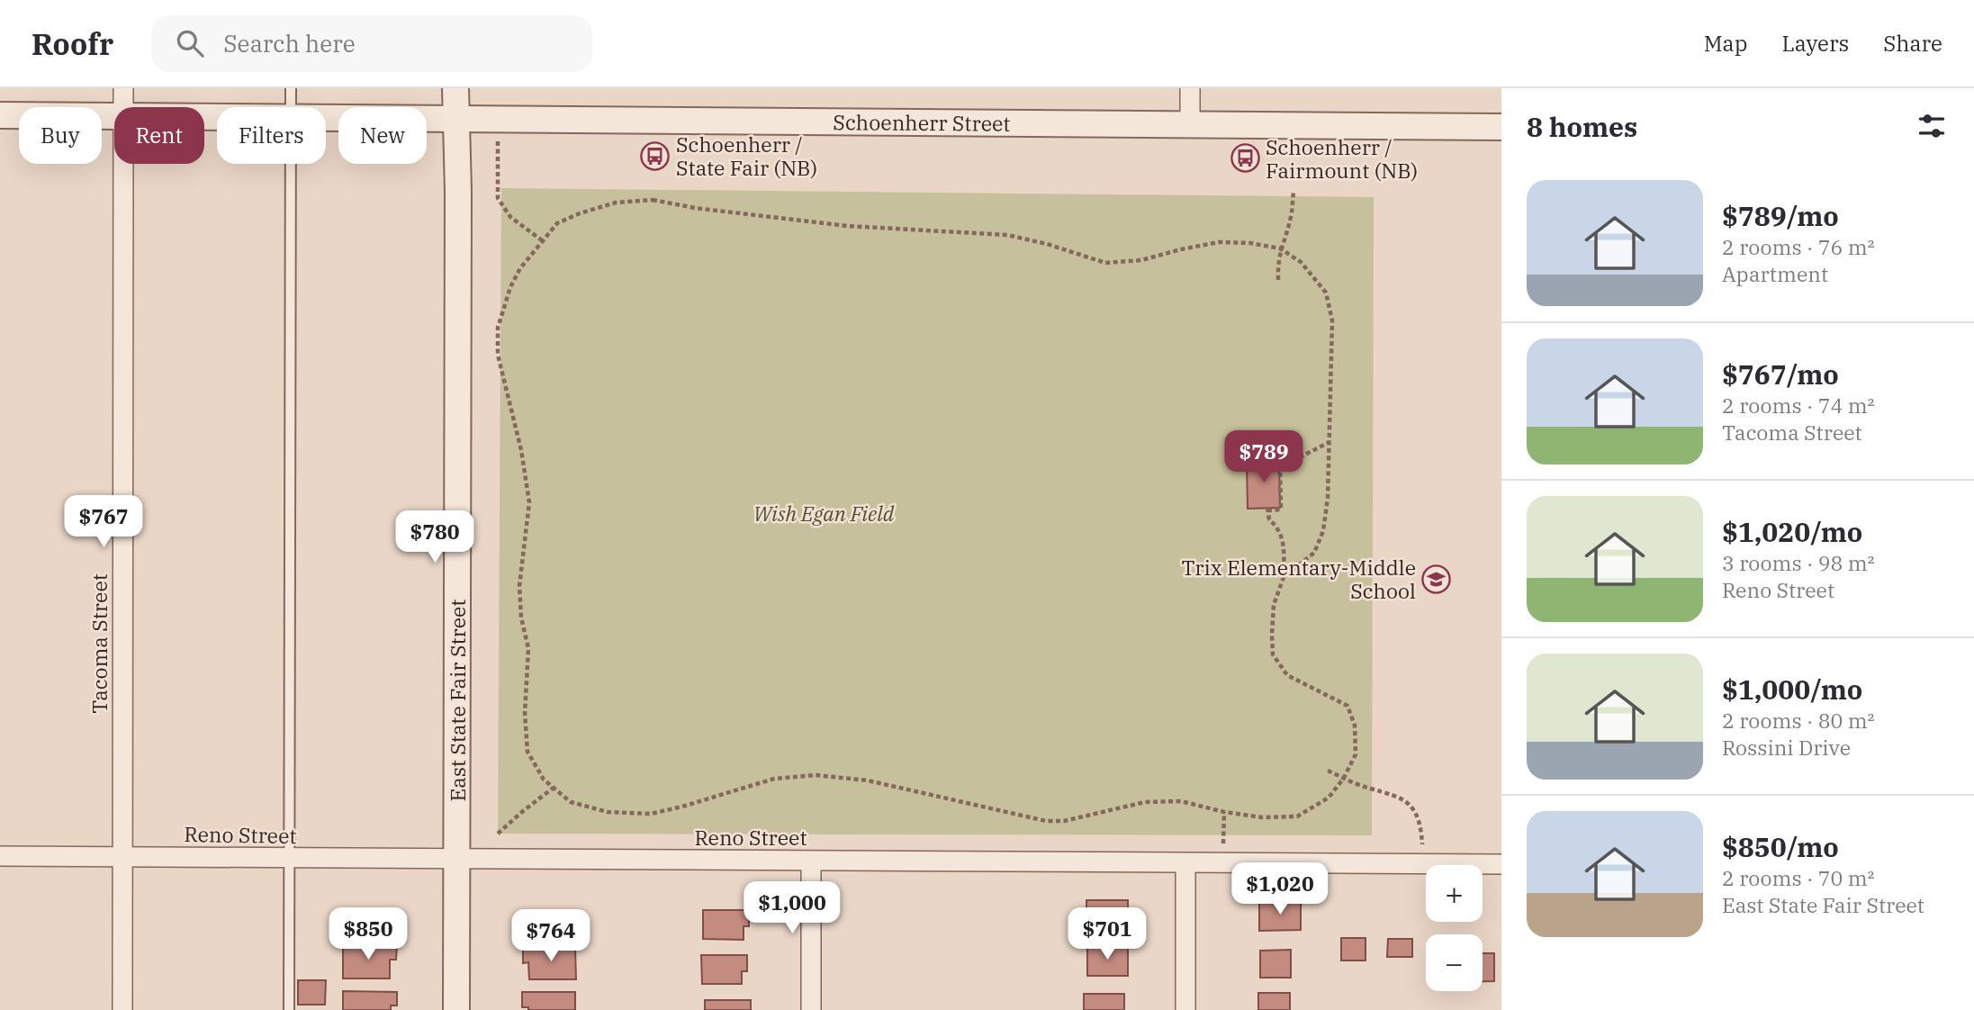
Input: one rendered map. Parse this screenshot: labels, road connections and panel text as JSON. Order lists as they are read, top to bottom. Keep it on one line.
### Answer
{"streets":{"street":["Schoenherr Street","Tacoma Street","East State Fair Street","Reno Street"]},"crossings":[["Schoenherr Street","East State Fair Street"],["Tacoma Street","Reno Street"],["East State Fair Street","Reno Street"]],"parks":["Wish Egan Field"],"places":{"bus stop":["Schoenherr / State Fair (NB)","Schoenherr / Fairmount (NB)"],"school or university":["Trix Elementary-Middle School"]},"page":{"header":"Roofr","search":"Search here","nav":["Map","Layers","Share"],"heading":"8 homes","chip":["Buy","Rent","Filters","New"],"list":[{"name":"$789/mo","note":"2 rooms · 76 m² · Apartment"},{"name":"$767/mo","note":"2 rooms · 74 m² · Tacoma Street"},{"name":"$1,020/mo","note":"3 rooms · 98 m² · Reno Street"},{"name":"$1,000/mo","note":"2 rooms · 80 m² · Rossini Drive"},{"name":"$850/mo","note":"2 rooms · 70 m² · East State Fair Street"}],"price":["$789","$767","$780","$1,020","$1,000","$850","$701","$764"],"map_buttons":["+","−"]}}
